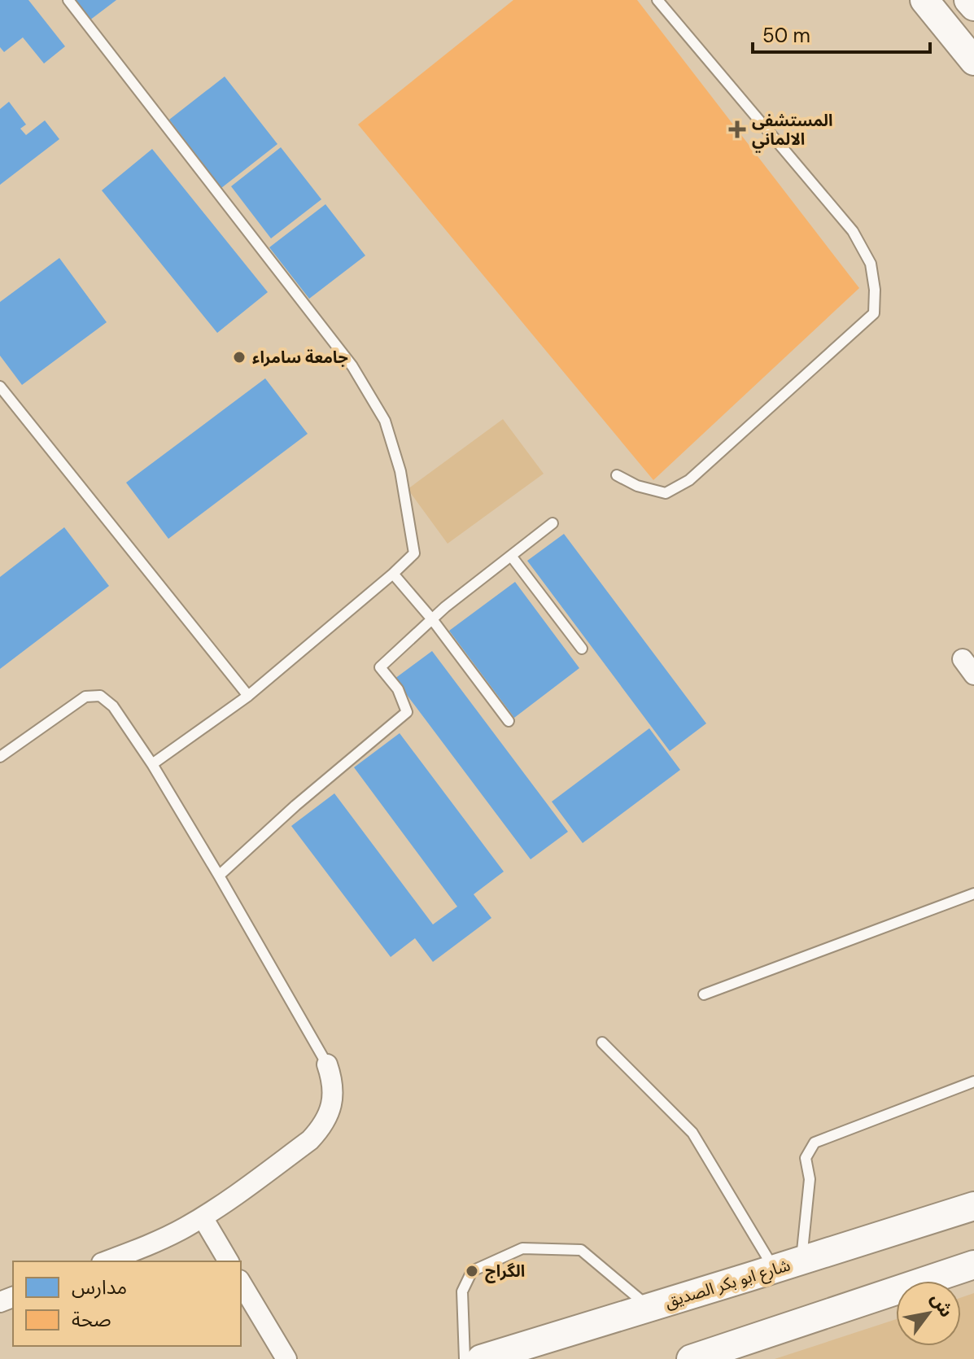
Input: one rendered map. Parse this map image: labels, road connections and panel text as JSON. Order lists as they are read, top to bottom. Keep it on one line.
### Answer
{"streets":{"main road":["شارع ابو بكر الصديق"]},"places":{"health":["المستشفى الالماني"],"other":["جامعة سامراء","الگراج"]},"legend":["مدارس","صحة"],"scale_bar":"50 m","north":"top right"}
